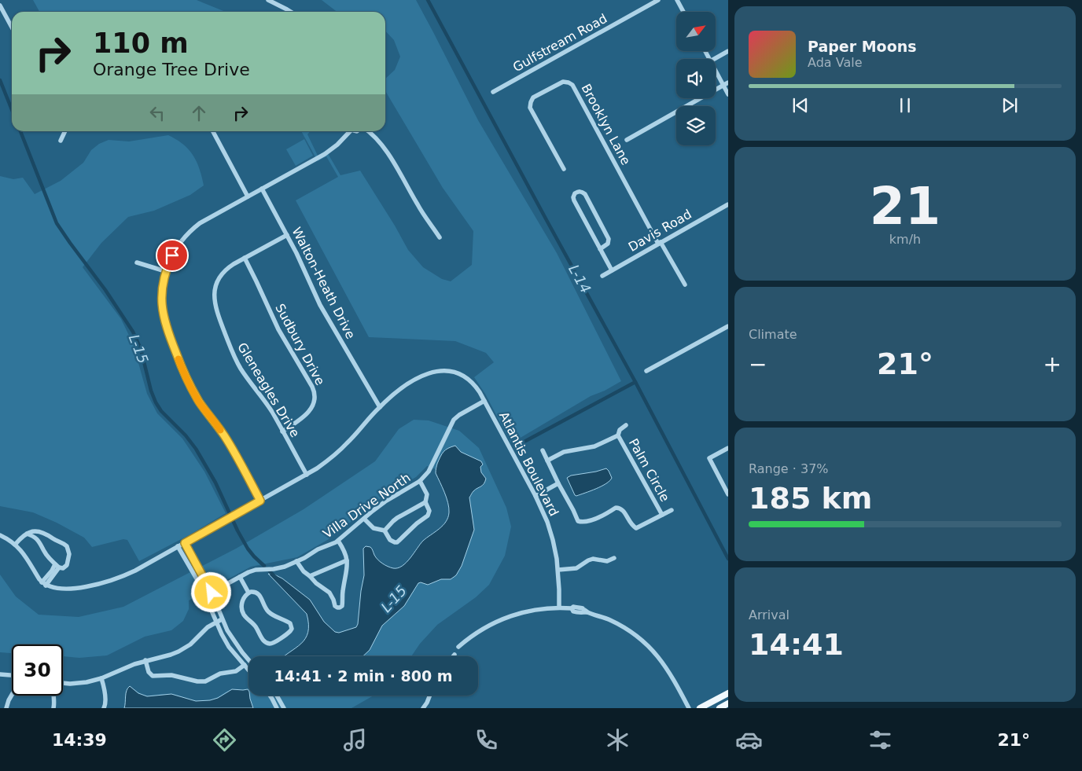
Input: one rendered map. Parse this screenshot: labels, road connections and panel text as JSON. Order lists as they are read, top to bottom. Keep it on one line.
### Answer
{"streets":{"street":["Gulfstream Road","Brooklyn Lane","Davis Road","Walton-Heath Drive","Sudbury Drive","Gleneagles Drive","Atlantis Boulevard","Palm Circle","Villa Drive North"]},"crossings":[["Brooklyn Lane","Davis Road"],["Walton-Heath Drive","Gleneagles Drive"],["Walton-Heath Drive","Atlantis Boulevard"],["Sudbury Drive","Gleneagles Drive"],["Atlantis Boulevard","Villa Drive North"]],"water":["L-14","L-15"],"north":"top right","page":{"turn":["110 m","Orange Tree Drive"],"song":["Paper Moons","Ada Vale"],"tile":[["21","km/h"],"Climate",["Range · 37%","185 km"],["Arrival","14:41"]],"heat":["−","21°","+"],"limit":"30","trip":"14:41 · 2 min · 800 m","tabs":["14:39","21°"]}}
